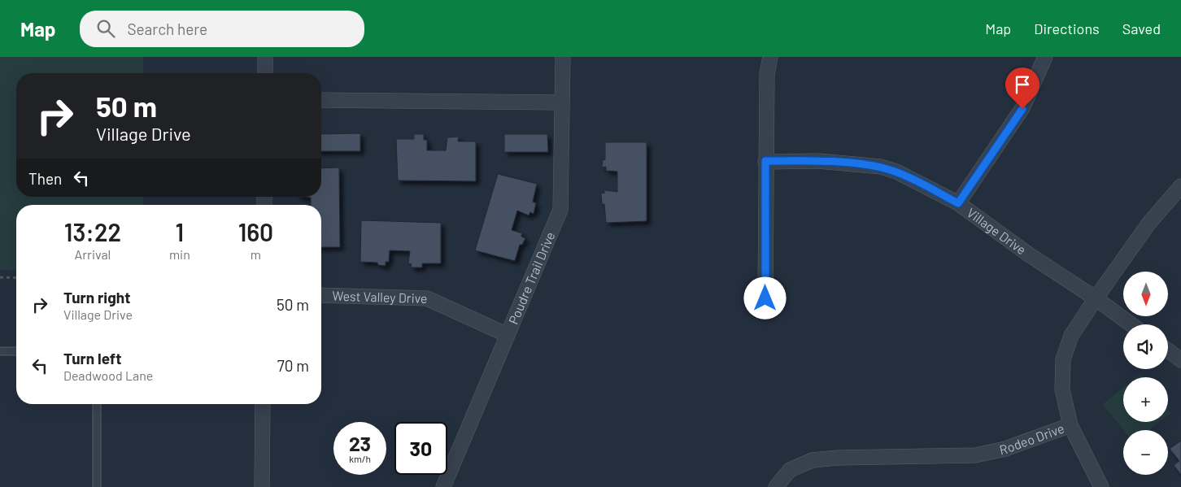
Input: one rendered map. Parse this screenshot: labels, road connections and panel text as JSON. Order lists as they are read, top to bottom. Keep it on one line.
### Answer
{"streets":{"street":["Village Drive","Poudre Trail Drive","West Valley Drive","Rodeo Drive"]},"crossings":[["Village Drive","Rodeo Drive"],["Poudre Trail Drive","West Valley Drive"]],"north":"bottom","page":{"header":"Map","search":"Search here","nav":["Map","Directions","Saved"],"turn":["50 m","Village Drive"],"then":"Then","eta":["13:22","Arrival","1","min","160","m"],"map_buttons":["+","−"],"list":[{"name":"Turn right","note":"Village Drive","value":"50 m"},{"name":"Turn left","note":"Deadwood Lane","value":"70 m"}],"speed":"23 km/h","limit":"30"}}
